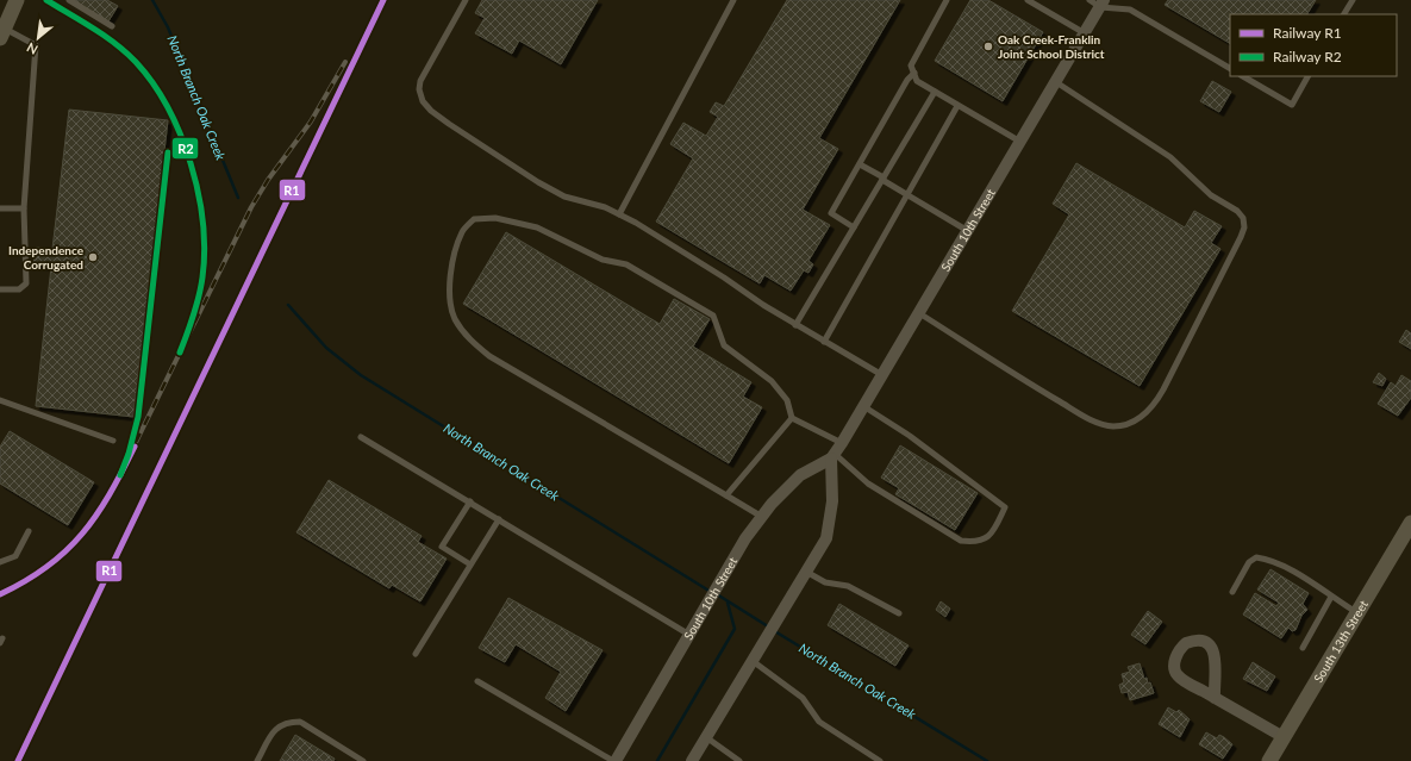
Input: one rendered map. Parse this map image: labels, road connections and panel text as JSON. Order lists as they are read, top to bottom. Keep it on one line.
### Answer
{"streets":{"street":["South 10th Street","South 13th Street"]},"water":["North Branch Oak Creek"],"places":["Oak Creek-Franklin Joint School District","Independence Corrugated"],"lines":["rail line R1","rail line R2"],"legend":["Railway R1","Railway R2"],"north":"bottom left"}
